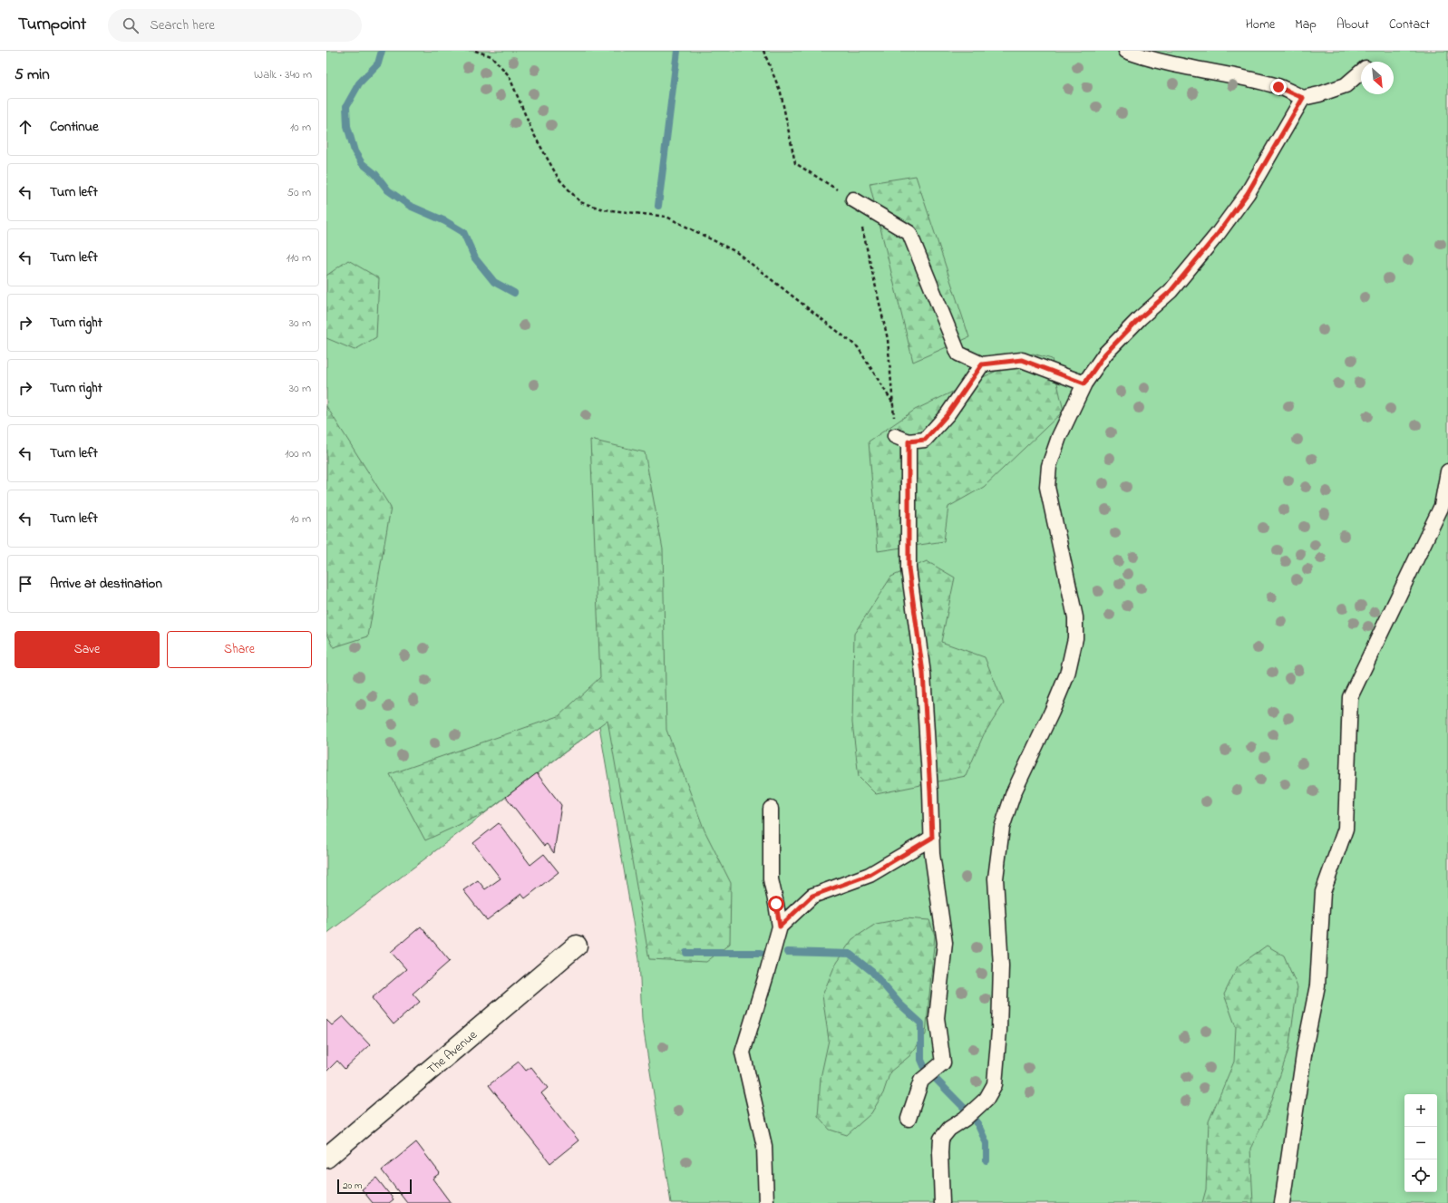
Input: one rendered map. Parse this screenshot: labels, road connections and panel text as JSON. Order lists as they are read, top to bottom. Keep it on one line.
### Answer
{"streets":{"street":["The Avenue"]},"scale_bar":"20 m","north":"bottom right","page":{"header":"Turnpoint","search":"Search here","nav":["Home","Map","About","Contact"],"heading":["5 min","Walk · 340 m"],"list":[["Continue","10 m"],["Turn left","50 m"],["Turn left","110 m"],["Turn right","30 m"],["Turn right","30 m"],["Turn left","100 m"],["Turn left","10 m"],"Arrive at destination"],"buttons":["Save","Share"],"map_buttons":["+","−"],"scale":"20 m"}}
